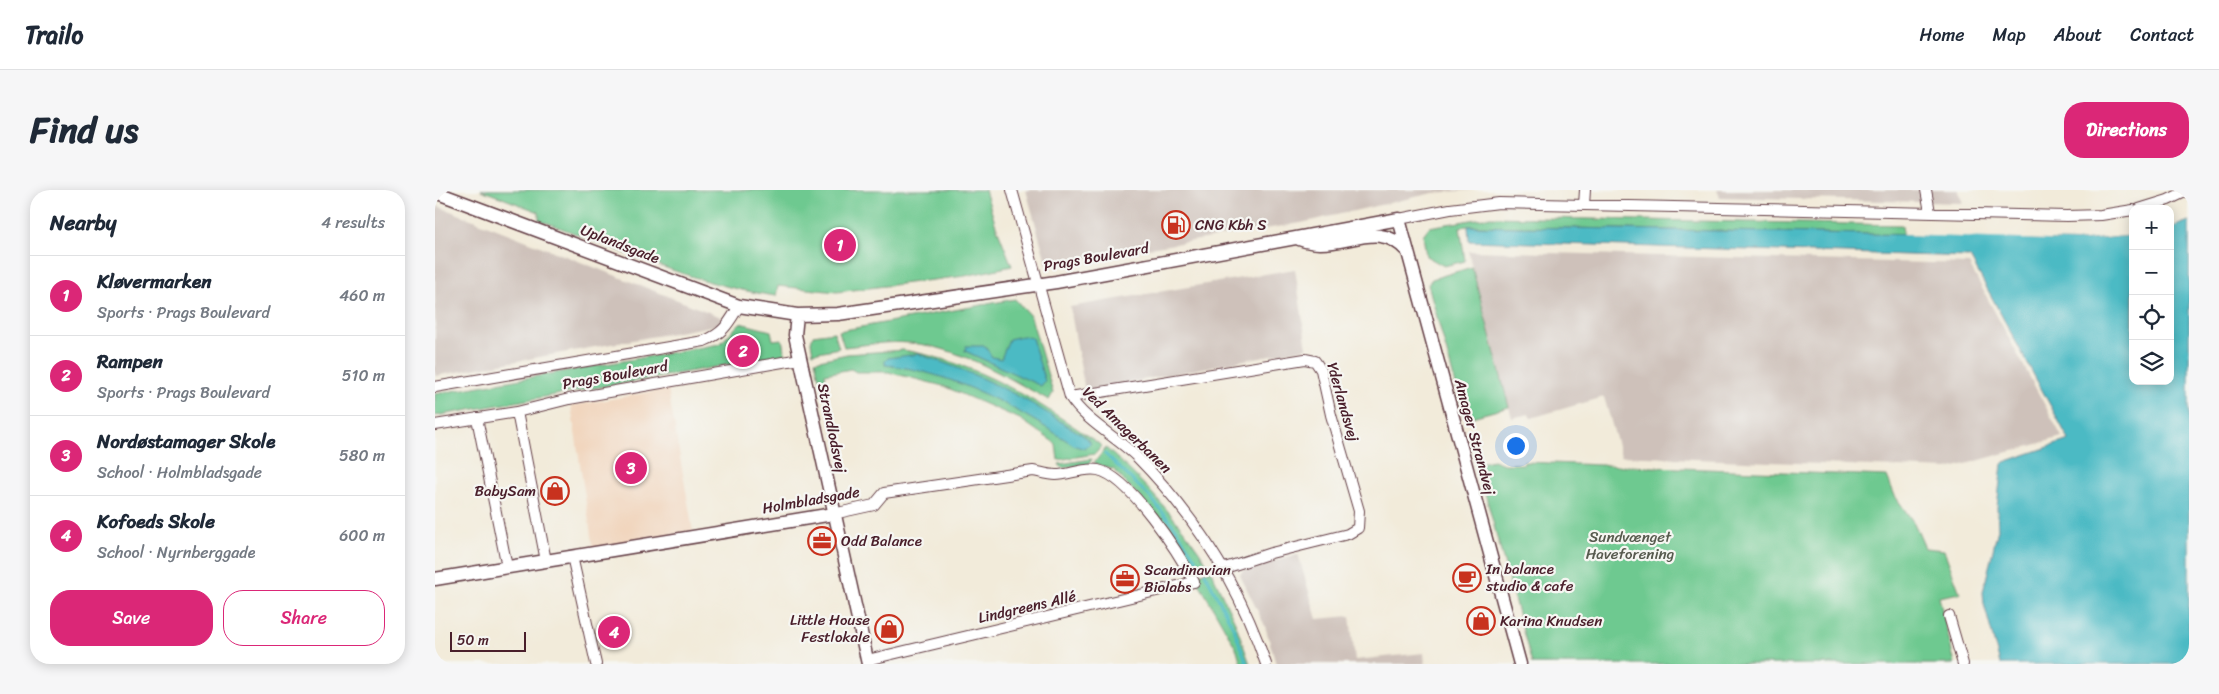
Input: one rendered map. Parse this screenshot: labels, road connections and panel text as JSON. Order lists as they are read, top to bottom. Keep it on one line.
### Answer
{"streets":{"street":["Uplandsgade","Prags Boulevard","Yderlandsvej","Strandlodsvej","Ved Amagerbanen","Amager Strandvej","Holmbladsgade","Lindgreens Allé"]},"crossings":[["Uplandsgade","Prags Boulevard"],["Uplandsgade","Strandlodsvej"],["Prags Boulevard","Strandlodsvej"],["Prags Boulevard","Ved Amagerbanen"],["Prags Boulevard","Amager Strandvej"],["Yderlandsvej","Ved Amagerbanen"],["Strandlodsvej","Holmbladsgade"],["Strandlodsvej","Lindgreens Allé"],["Holmbladsgade","Lindgreens Allé"]],"parks":["Sundvænget Haveforening"],"places":{"fuel station":["CNG Kbh S"],"shop":["BabySam","Karina Knudsen","Little House Festlokale"],"office":["Odd Balance","Scandinavian Biolabs"],"cafe":["In balance studio & cafe"]},"scale_bar":"50 m","page":{"header":"Trailo","nav":["Home","Map","About","Contact"],"title":"Find us","buttons":["Directions",["Save","Share"]],"heading":["Nearby","4 results"],"map_buttons":["+","−"],"pins":["1","2","3","4"],"list":[{"mark":"1","name":"Kløvermarken","note":"Sports · Prags Boulevard","value":"460 m"},{"mark":"2","name":"Rampen","note":"Sports · Prags Boulevard","value":"510 m"},{"mark":"3","name":"Nordøstamager Skole","note":"School · Holmbladsgade","value":"580 m"},{"mark":"4","name":"Kofoeds Skole","note":"School · Nyrnberggade","value":"600 m"}],"scale":"50 m"}}
